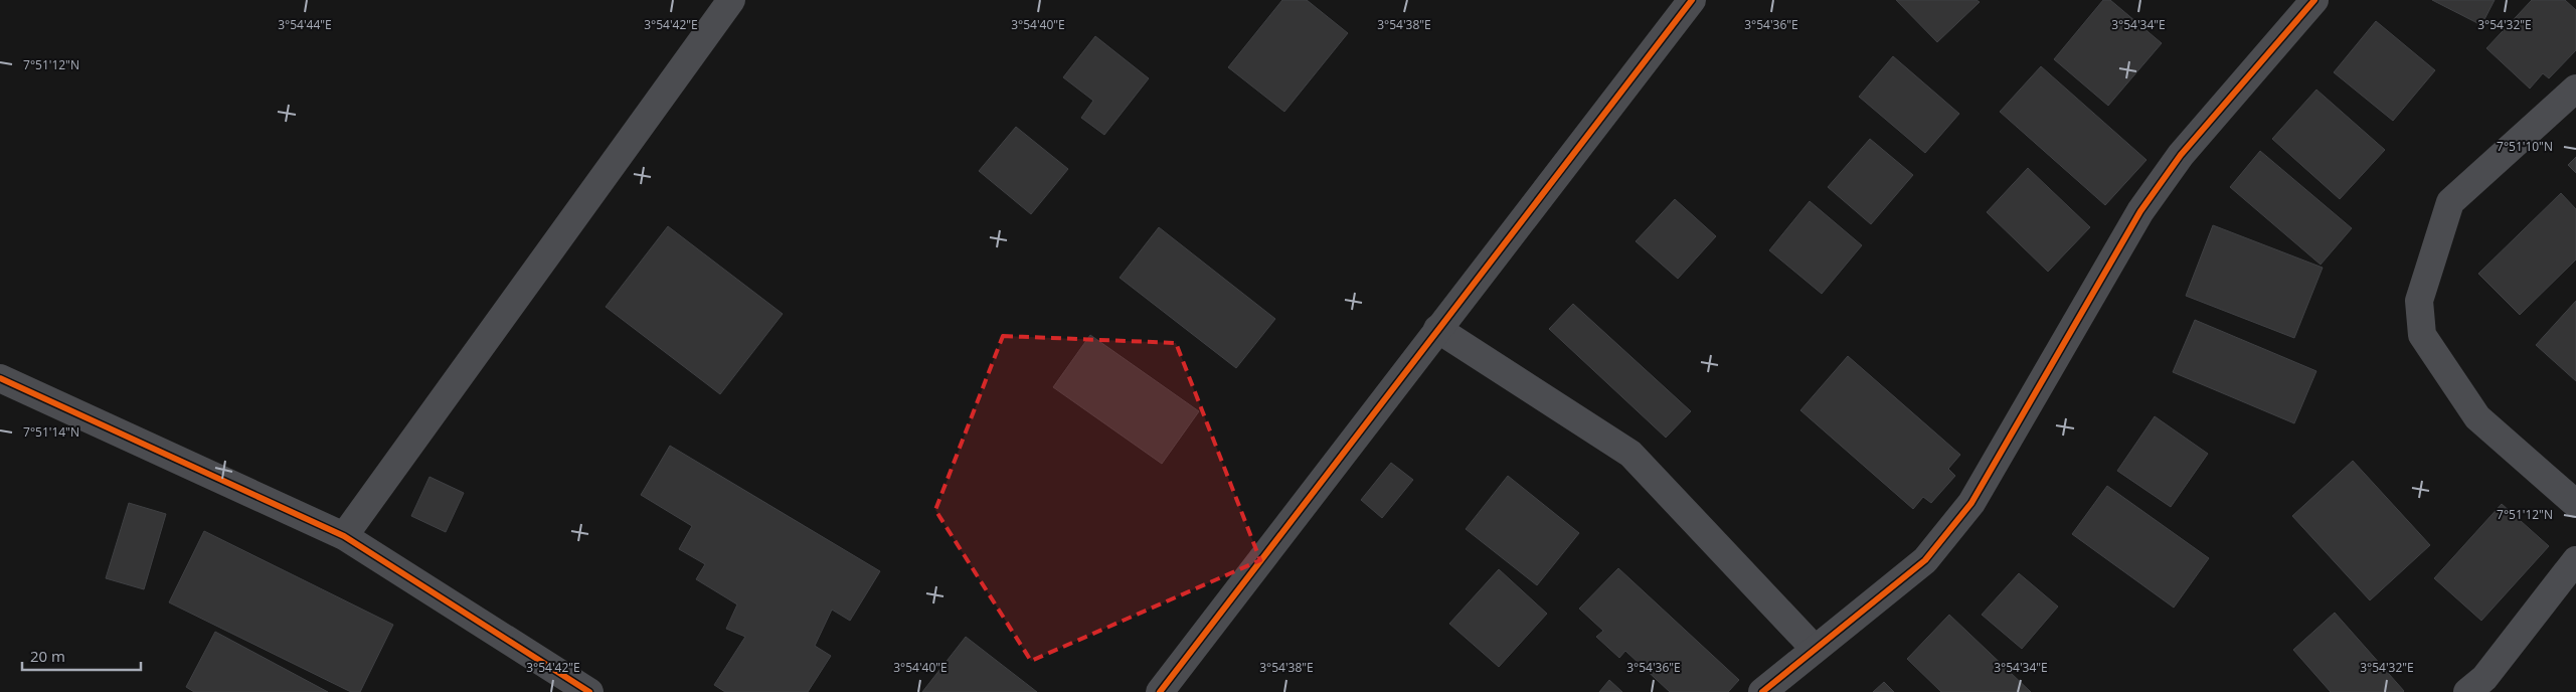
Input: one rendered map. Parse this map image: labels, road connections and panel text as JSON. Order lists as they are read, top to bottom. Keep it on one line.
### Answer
{"scale_bar":"20 m","coordinates":["3°54'44\"E","3°54'42\"E","3°54'40\"E","3°54'38\"E","3°54'36\"E","3°54'34\"E","3°54'32\"E","7°51'12\"N","7°51'10\"N","7°51'14\"N"]}
